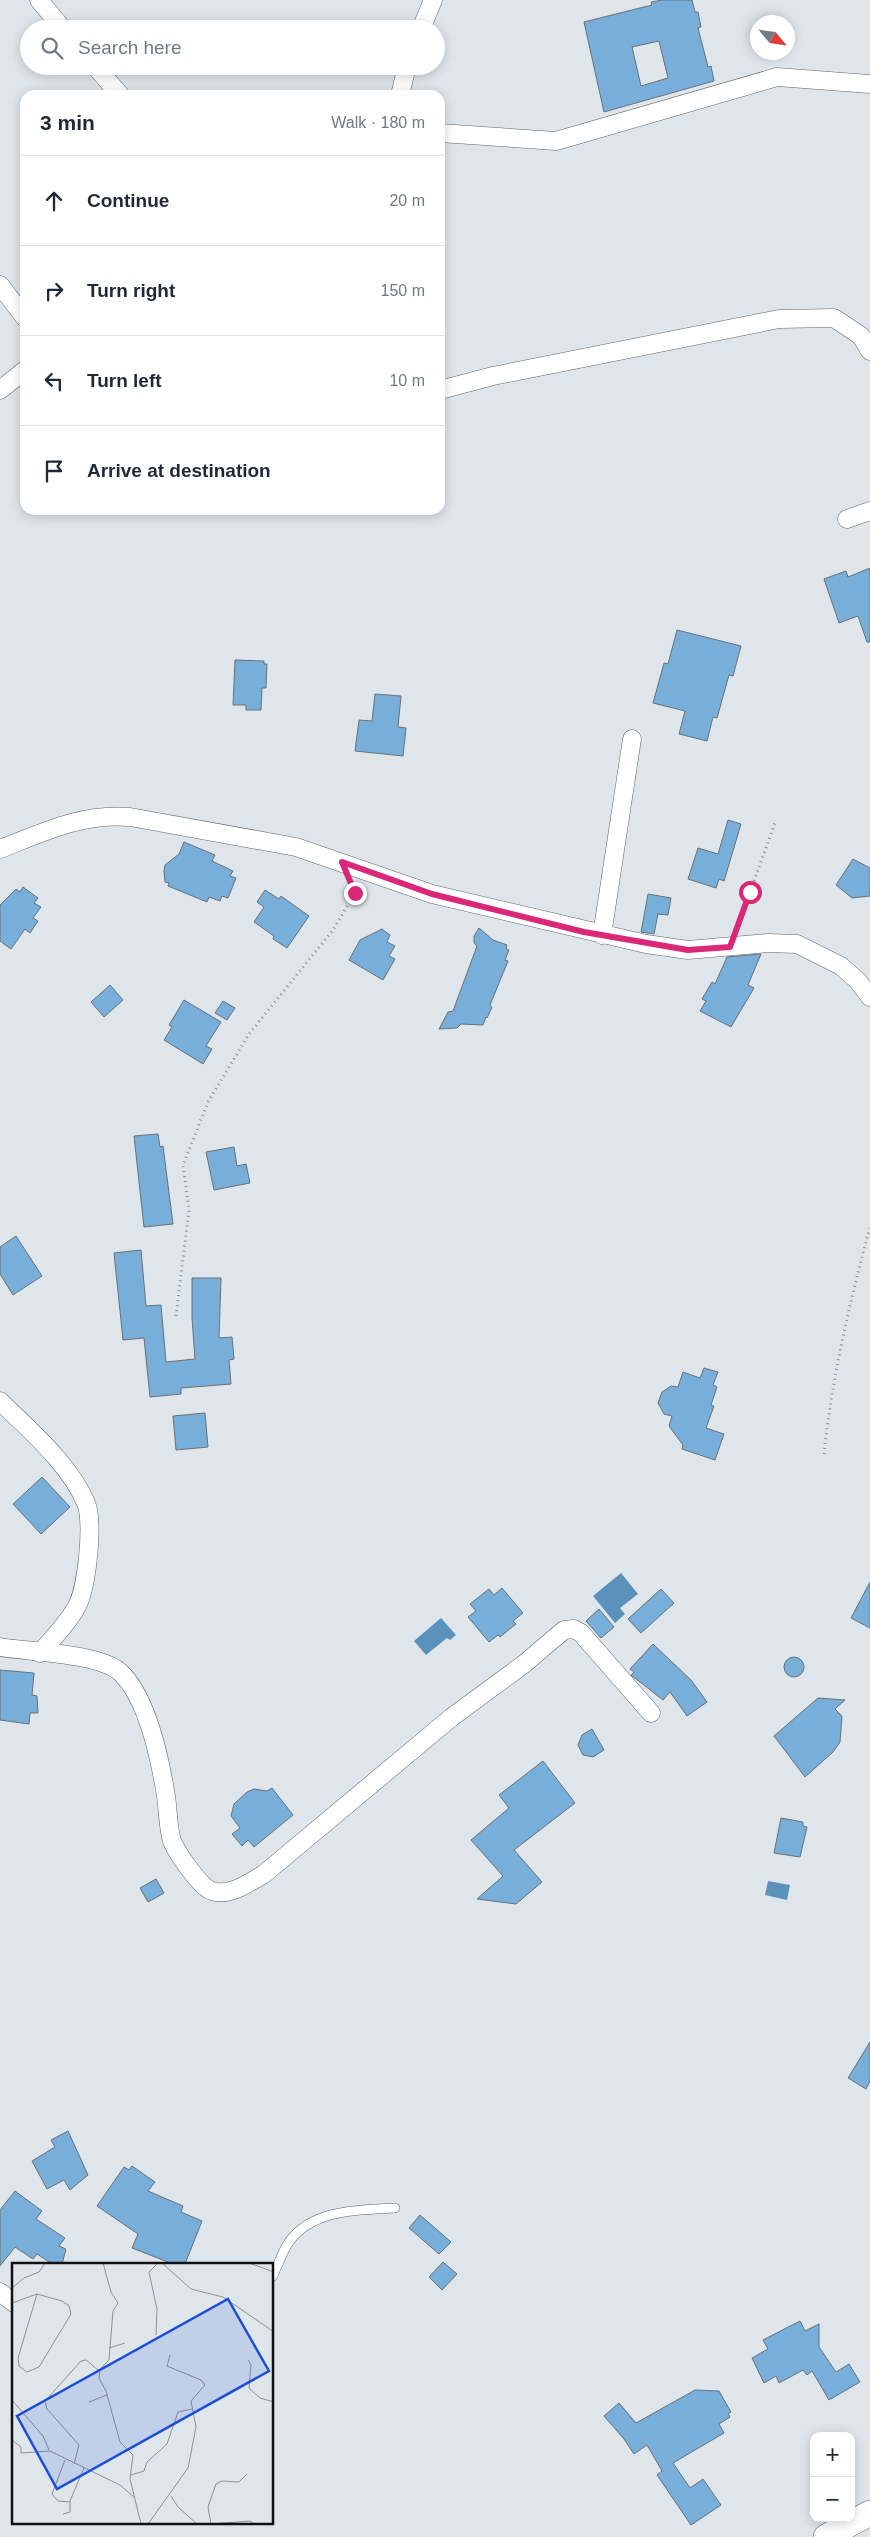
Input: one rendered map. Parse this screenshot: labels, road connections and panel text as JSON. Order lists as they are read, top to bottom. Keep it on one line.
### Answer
{"north":"bottom right","page":{"search":"Search here","heading":["3 min","Walk · 180 m"],"list":[["Continue","20 m"],["Turn right","150 m"],["Turn left","10 m"],"Arrive at destination"],"map_buttons":["+","−"]}}
